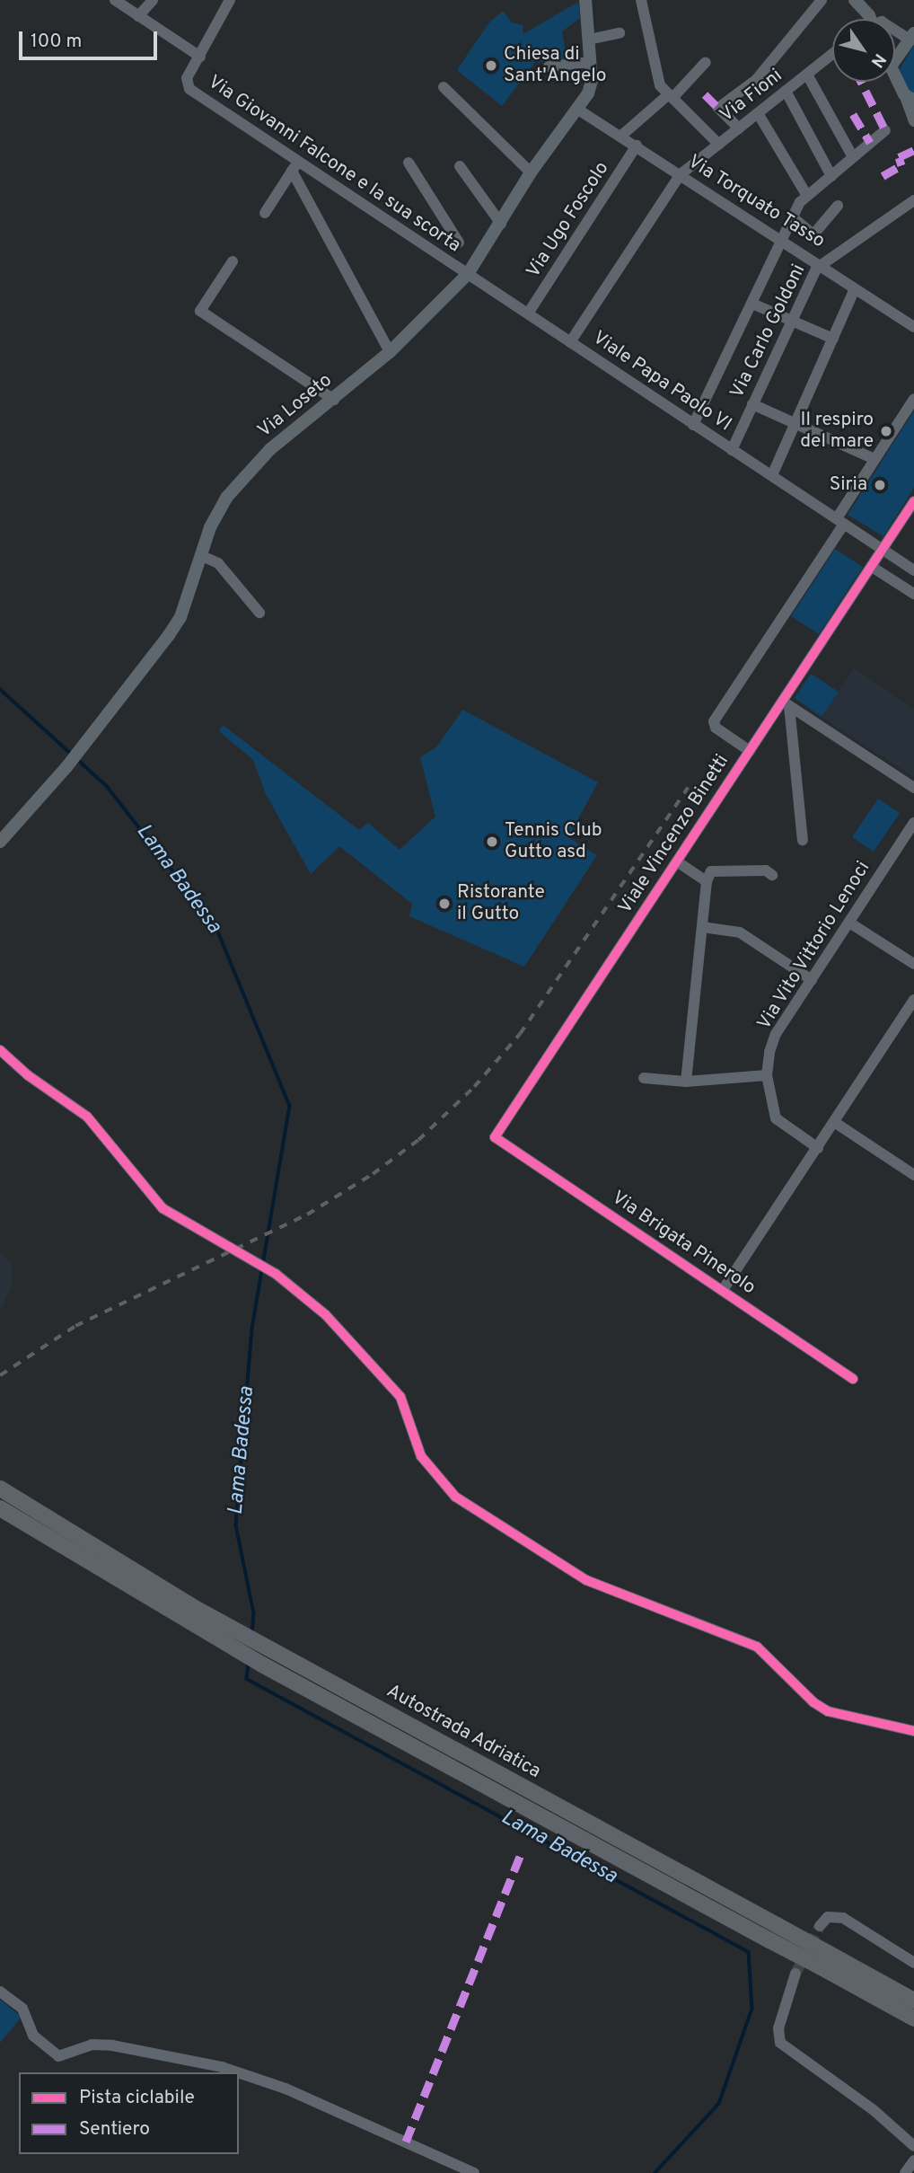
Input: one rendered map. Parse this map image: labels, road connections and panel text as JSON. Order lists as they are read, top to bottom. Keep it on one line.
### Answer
{"streets":{"highway":["Autostrada Adriatica"],"main road":["Via Loseto"],"street":["Via Fioni","Via Giovanni Falcone e la sua scorta","Via Torquato Tasso","Via Ugo Foscolo","Via Carlo Goldoni","Viale Papa Paolo VI","Viale Vincenzo Binetti","Via Vito Vittorio Lenoci","Via Brigata Pinerolo"]},"crossings":[["Via Fioni","Via Torquato Tasso"],["Via Fioni","Viale Papa Paolo VI"],["Via Giovanni Falcone e la sua scorta","Viale Papa Paolo VI"],["Via Giovanni Falcone e la sua scorta","Via Loseto"],["Via Torquato Tasso","Via Ugo Foscolo"],["Via Torquato Tasso","Via Carlo Goldoni"],["Via Torquato Tasso","Via Loseto"],["Via Ugo Foscolo","Viale Papa Paolo VI"],["Via Carlo Goldoni","Viale Papa Paolo VI"],["Viale Papa Paolo VI","Via Loseto"],["Viale Papa Paolo VI","Viale Vincenzo Binetti"],["Viale Vincenzo Binetti","Via Brigata Pinerolo"]],"water":["Lama Badessa"],"places":["Chiesa di Sant'Angelo","Il respiro del mare","Siria","Tennis Club Gutto asd","Ristorante il Gutto"],"legend":["Pista ciclabile","Sentiero"],"scale_bar":"100 m","north":"bottom right"}
